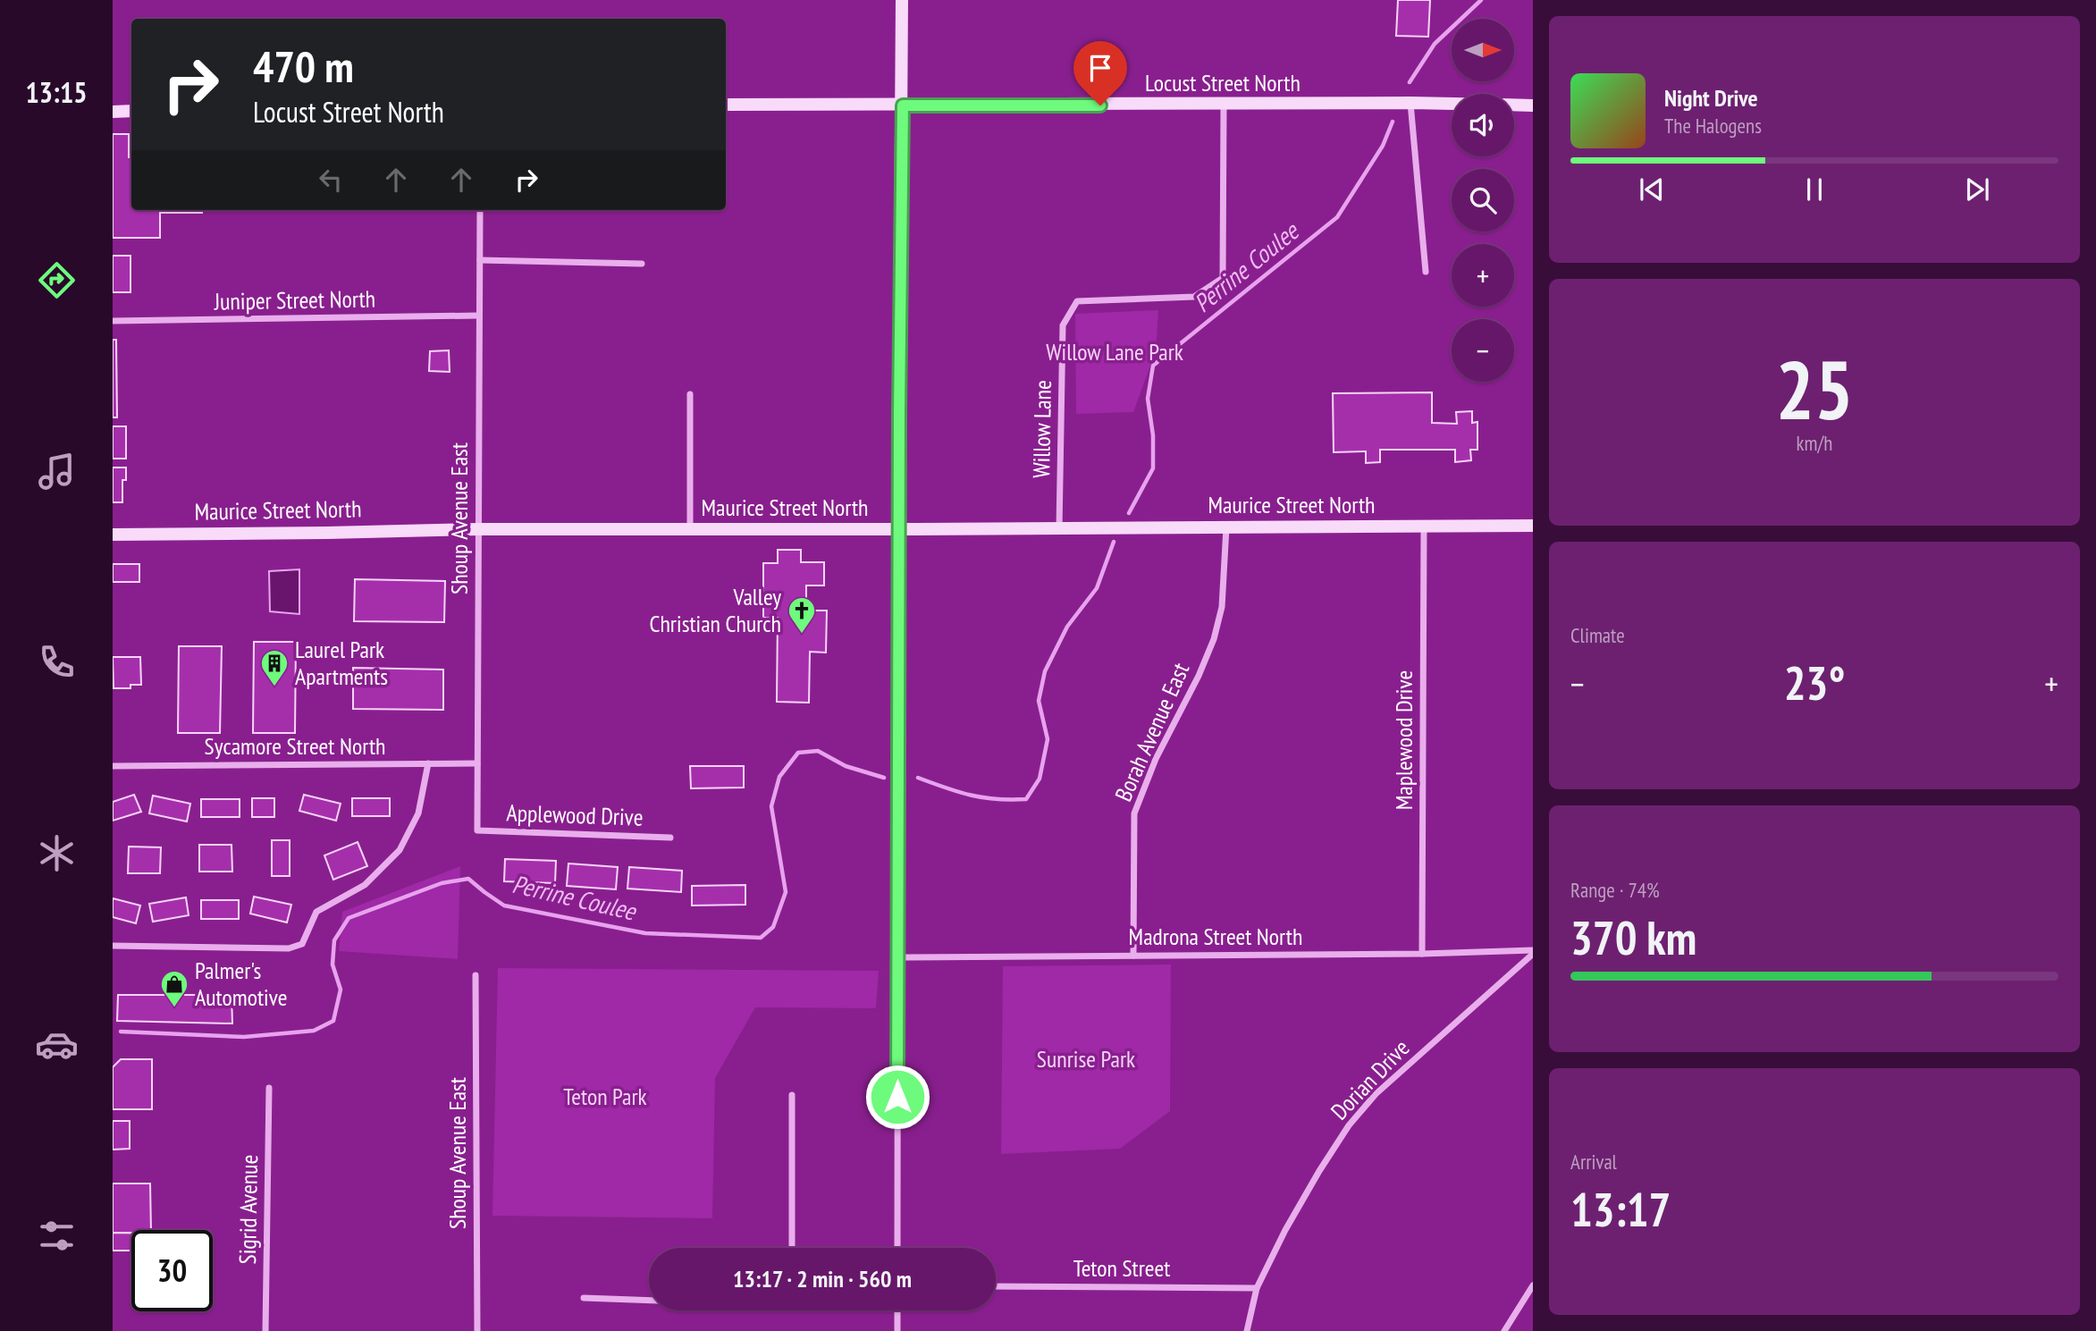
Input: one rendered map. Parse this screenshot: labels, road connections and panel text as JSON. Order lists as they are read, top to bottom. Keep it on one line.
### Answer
{"streets":{"street":["Locust Street North","Juniper Street North","Willow Lane","Maurice Street North","Shoup Avenue East","Borah Avenue East","Maplewood Drive","Sycamore Street North","Applewood Drive","Madrona Street North","Dorian Drive","Sigrid Avenue","Teton Street"]},"crossings":[["Locust Street North","Willow Lane"],["Juniper Street North","Shoup Avenue East"],["Willow Lane","Maurice Street North"],["Maurice Street North","Shoup Avenue East"],["Maurice Street North","Borah Avenue East"],["Maurice Street North","Maplewood Drive"],["Shoup Avenue East","Sycamore Street North"],["Shoup Avenue East","Applewood Drive"],["Borah Avenue East","Madrona Street North"],["Maplewood Drive","Madrona Street North"],["Madrona Street North","Dorian Drive"],["Dorian Drive","Teton Street"]],"water":["Perrine Coulee"],"parks":["Willow Lane Park","Sunrise Park","Teton Park"],"places":{"church":["Valley Christian Church"],"building":["Laurel Park Apartments"],"shop":["Palmer's Automotive"]},"north":"right","page":{"tabs":"13:15","map_buttons":["+","−"],"turn":["470 m","Locust Street North"],"song":["Night Drive","The Halogens"],"tile":[["25","km/h"],"Climate",["Range · 74%","370 km"],["Arrival","13:17"]],"heat":["−","23°","+"],"limit":"30","trip":"13:17 · 2 min · 560 m"}}
